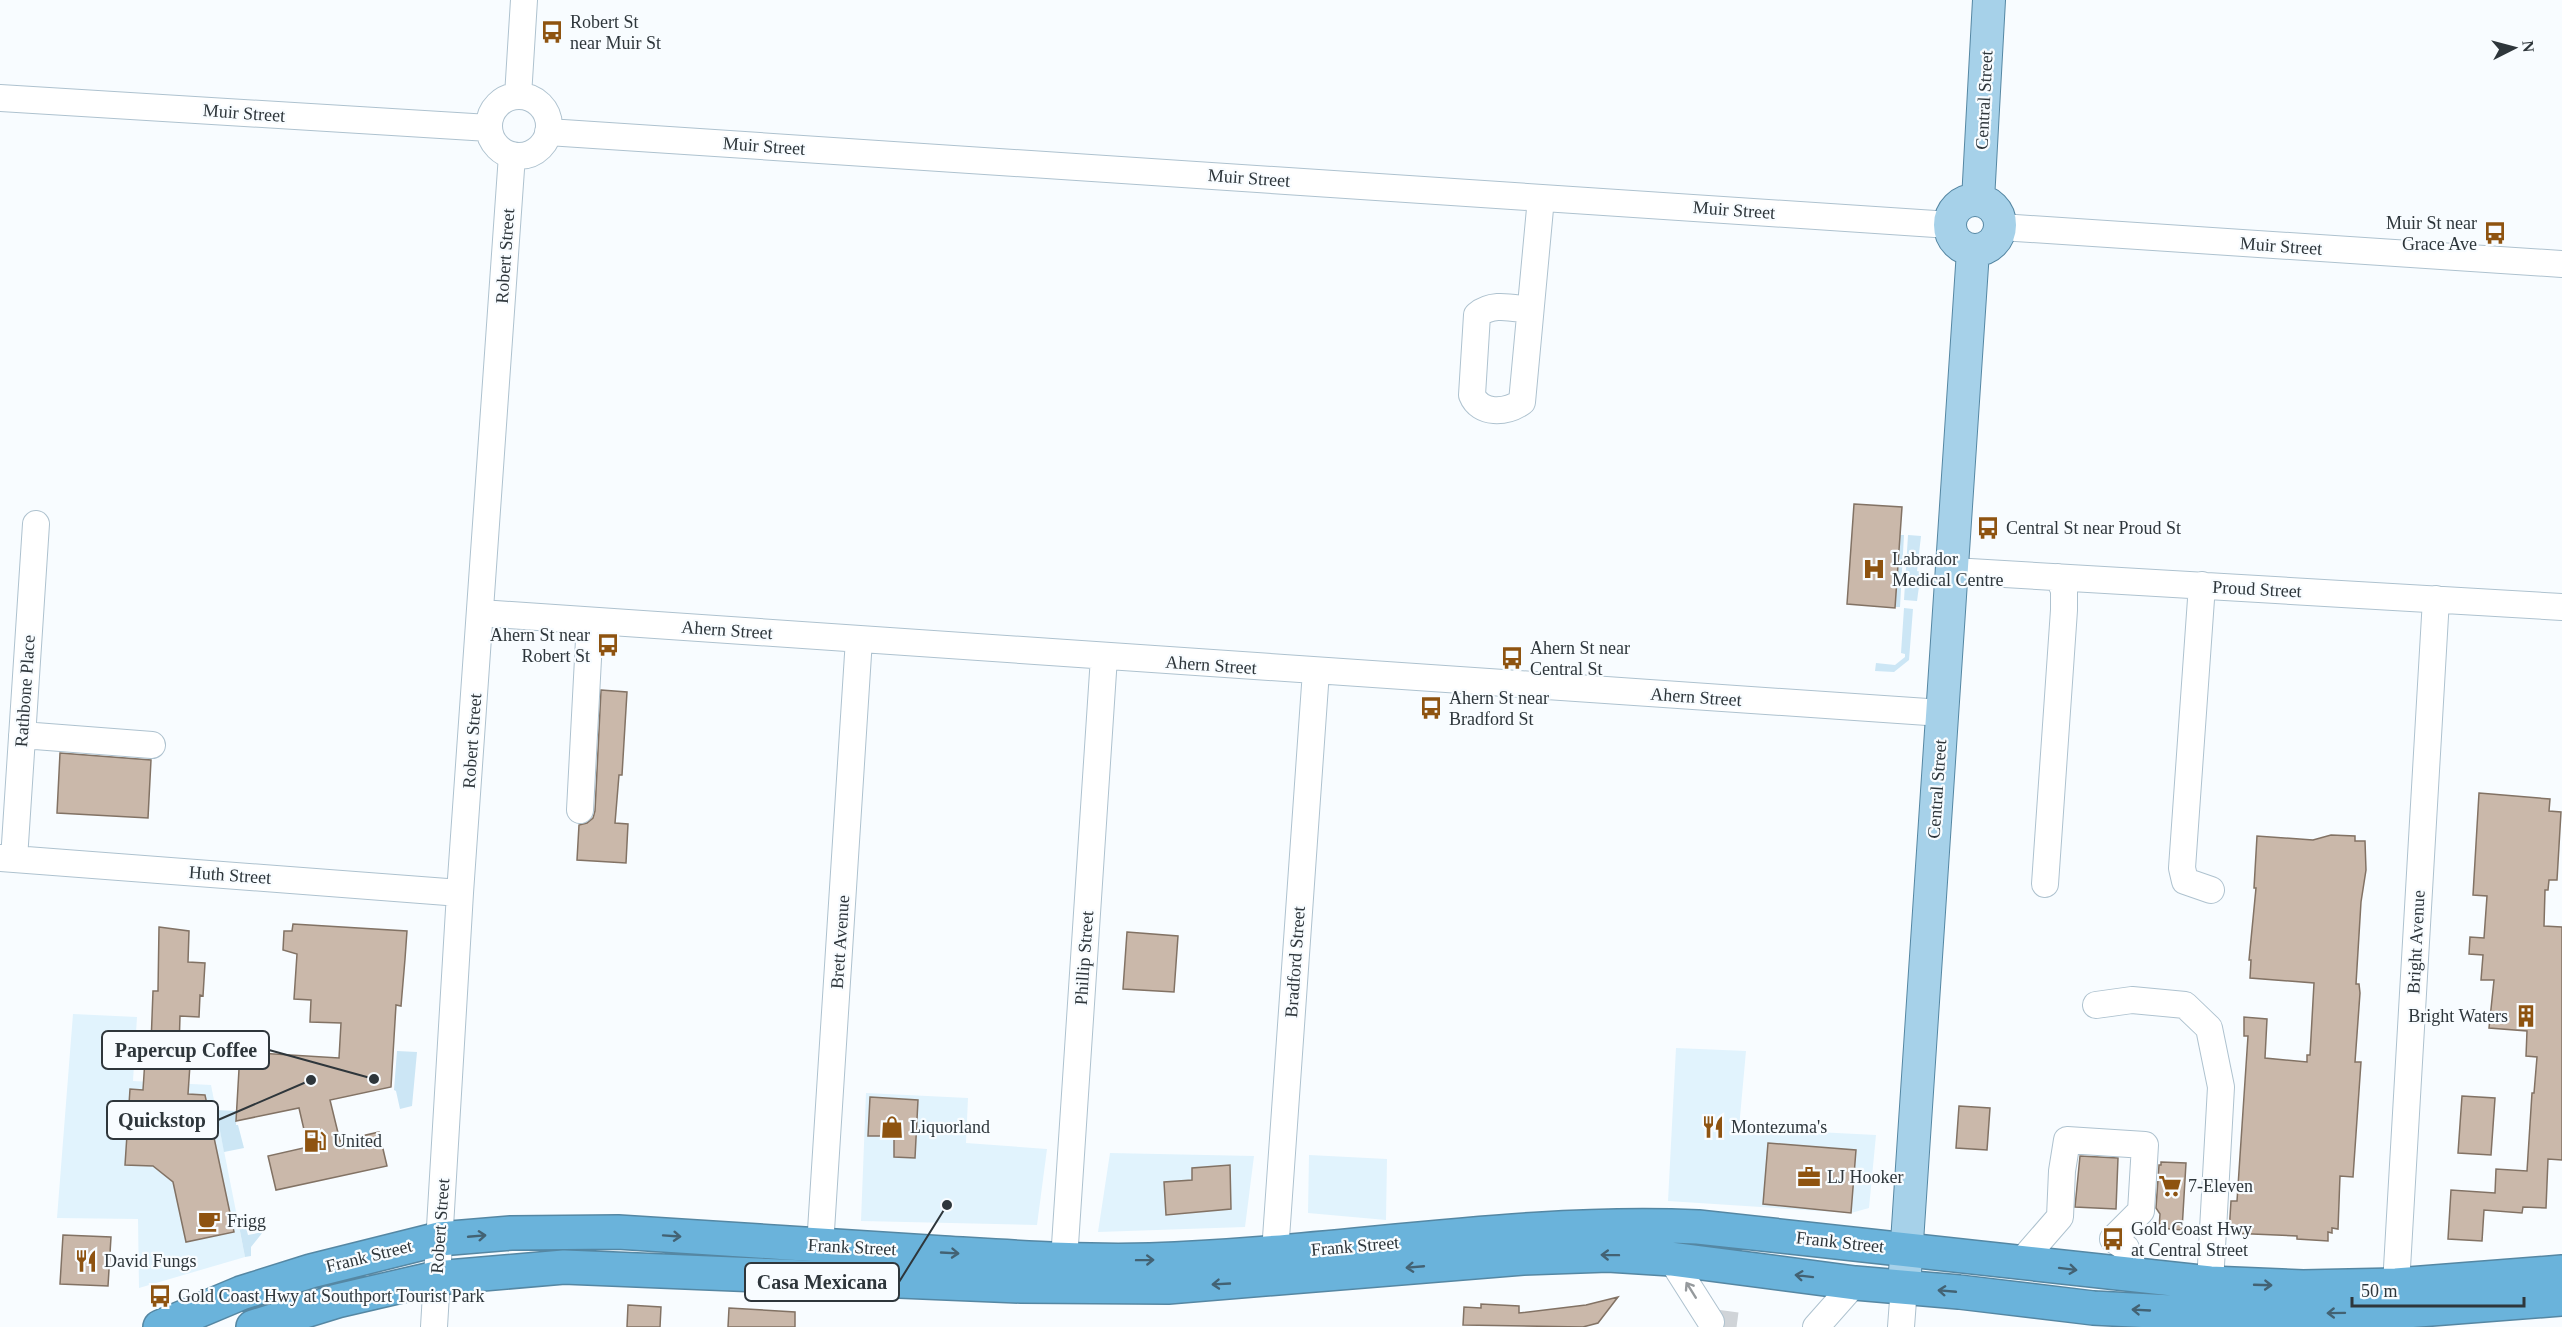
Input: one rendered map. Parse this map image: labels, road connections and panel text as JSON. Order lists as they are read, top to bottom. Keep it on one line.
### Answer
{"streets":{"highway":["Frank Street"],"main road":["Central Street"],"street":["Muir Street","Robert Street","Proud Street","Ahern Street","Rathbone Place","Huth Street","Brett Avenue","Bright Avenue","Phillip Street","Bradford Street"]},"crossings":[["Central Street","Muir Street"],["Central Street","Proud Street"],["Central Street","Ahern Street"],["Central Street","Frank Street"],["Muir Street","Robert Street"],["Robert Street","Ahern Street"],["Robert Street","Huth Street"],["Robert Street","Frank Street"],["Proud Street","Bright Avenue"],["Ahern Street","Brett Avenue"],["Ahern Street","Phillip Street"],["Ahern Street","Bradford Street"],["Rathbone Place","Huth Street"],["Brett Avenue","Frank Street"],["Bright Avenue","Frank Street"],["Phillip Street","Frank Street"],["Bradford Street","Frank Street"]],"places":{"bus stop":["Robert St near Muir St","Muir St near Grace Ave","Central St near Proud St","Ahern St near Robert St","Ahern St near Central St","Ahern St near Bradford St","Gold Coast Hwy at Central Street","Gold Coast Hwy at Southport Tourist Park"],"hospital":["Labrador Medical Centre"],"building":["Bright Waters"],"other":["Papercup Coffee","Quickstop","Casa Mexicana"],"shop":["Liquorland"],"restaurant":["Montezuma's","David Fungs"],"fuel station":["United"],"office":["LJ Hooker"],"supermarket":["7-Eleven"],"cafe":["Frigg"]},"scale_bar":"50 m","north":"right"}
